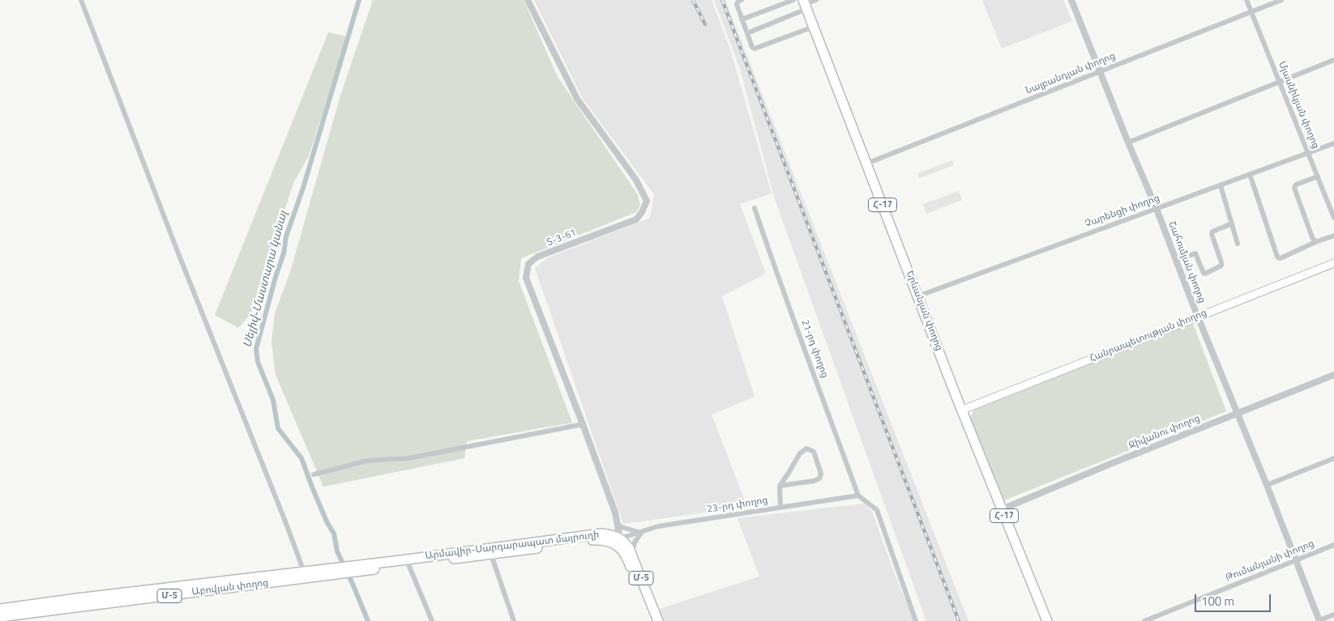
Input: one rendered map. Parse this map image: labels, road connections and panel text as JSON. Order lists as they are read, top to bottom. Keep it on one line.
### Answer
{"streets":{"highway":["Հ-17","Երևանյան փողոց","Արմավիր-Սարդարապատ մայրուղի","Մ-5","Աբովյան փողոց"],"main road":["Հանրապետության փողոց"],"street":["Նալբանդյան փողոց","Մյասնիկյան փողոց","Չարենցի փողոց","Տ-3-61","Շահումյան փողոց","21-րդ փողոց","Ջիվանու փողոց","23-րդ փողոց","Թումանյանի փողոց"]},"crossings":[["Նալբանդյան փողոց","Մյասնիկյան փողոց"],["Նալբանդյան փողոց","Շահումյան փողոց"],["Նալբանդյան փողոց","Երևանյան փողոց"],["Մյասնիկյան փողոց","Չարենցի փողոց"],["Չարենցի փողոց","Շահումյան փողոց"],["Չարենցի փողոց","Երևանյան փողոց"],["Տ-3-61","23-րդ փողոց"],["Տ-3-61","Արմավիր-Սարդարապատ մայրուղի"],["Տ-3-61","Մ-5"],["Շահումյան փողոց","Հանրապետության փողոց"],["Շահումյան փողոց","Ջիվանու փողոց"],["Շահումյան փողոց","Թումանյանի փողոց"],["Երևանյան փողոց","Հանրապետության փողոց"],["Երևանյան փողոց","Ջիվանու փողոց"],["21-րդ փողոց","23-րդ փողոց"],["23-րդ փողոց","Արմավիր-Սարդարապատ մայրուղի"],["23-րդ փողոց","Մ-5"],["Արմավիր-Սարդարապատ մայրուղի","Մ-5"],["Արմավիր-Սարդարապատ մայրուղի","Աբովյան փողոց"]],"water":["Սելիվ֊Մաստարա կանալ"],"scale_bar":"100 m"}
